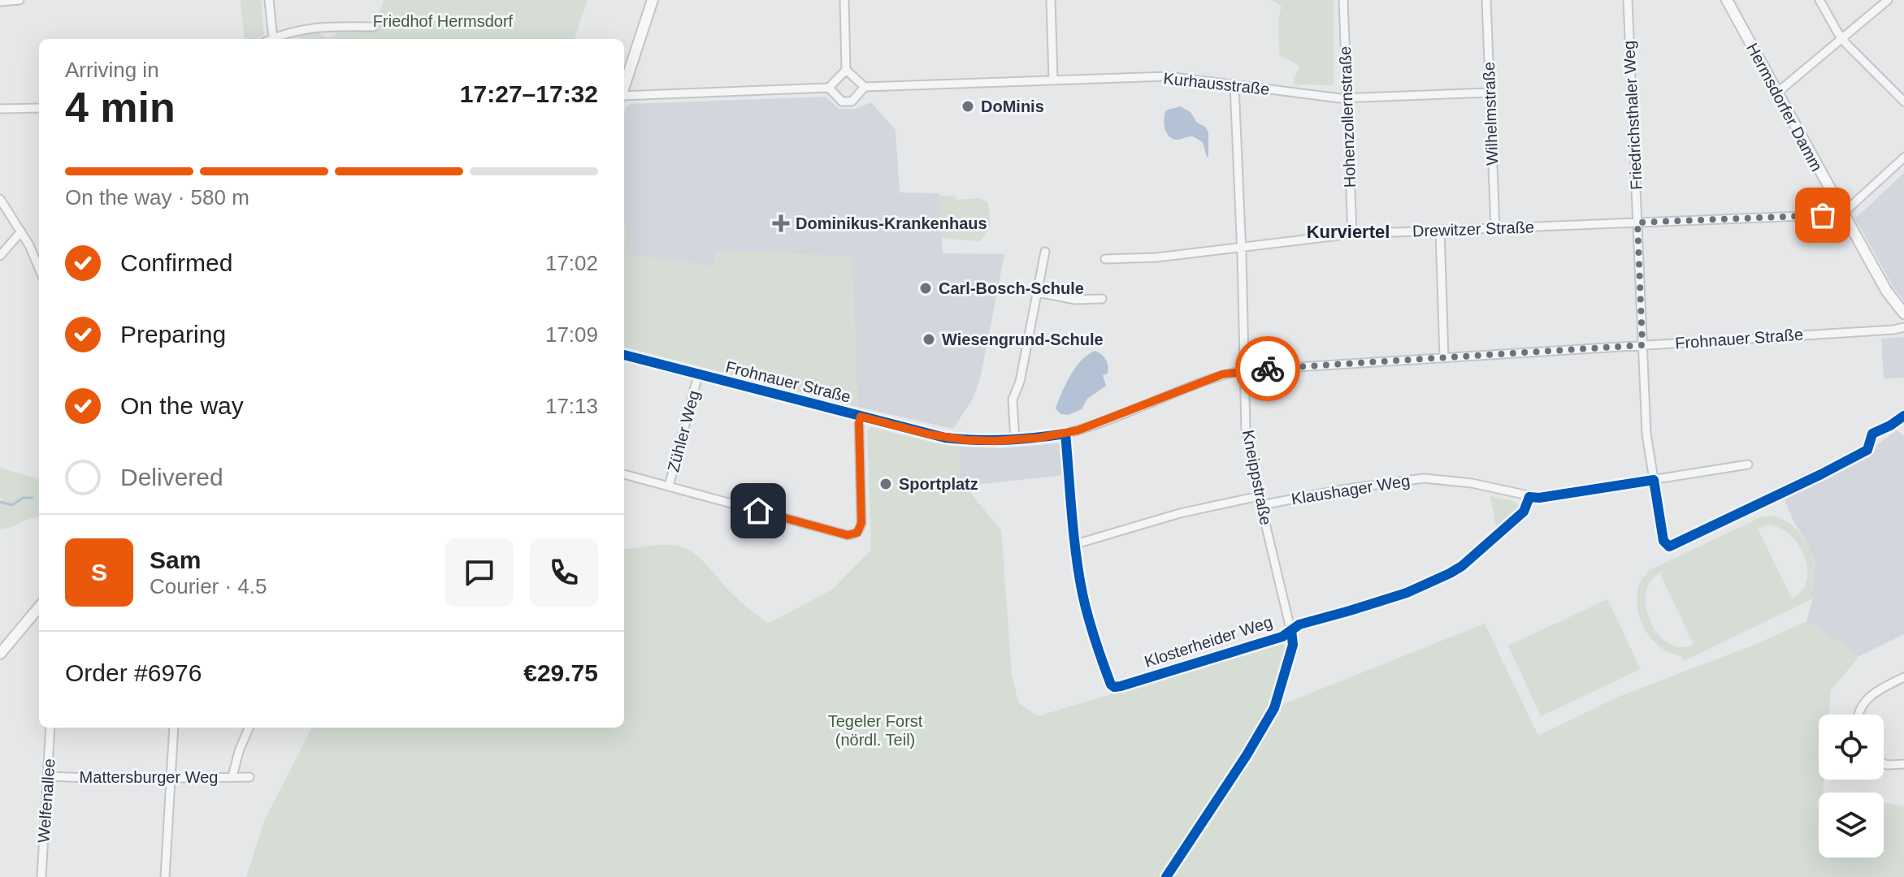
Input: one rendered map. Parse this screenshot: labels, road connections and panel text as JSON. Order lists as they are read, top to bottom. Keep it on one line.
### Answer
{"streets":{"main road":["Hermsdorfer Damm"],"street":["Kurhausstraße","Wilhelmstraße","Friedrichsthaler Weg","Hohenzollernstraße","Drewitzer Straße","Frohnauer Straße","Zühler Weg","Kneippstraße","Klaushager Weg","Klosterheider Weg","Mattersburger Weg","Welfenallee"]},"crossings":[["Kurhausstraße","Wilhelmstraße"],["Kurhausstraße","Hohenzollernstraße"],["Kurhausstraße","Kneippstraße"],["Hermsdorfer Damm","Drewitzer Straße"],["Wilhelmstraße","Drewitzer Straße"],["Friedrichsthaler Weg","Drewitzer Straße"],["Friedrichsthaler Weg","Frohnauer Straße"],["Friedrichsthaler Weg","Klaushager Weg"],["Hohenzollernstraße","Drewitzer Straße"],["Drewitzer Straße","Kneippstraße"],["Frohnauer Straße","Zühler Weg"],["Frohnauer Straße","Kneippstraße"],["Frohnauer Straße","Klosterheider Weg"],["Kneippstraße","Klaushager Weg"],["Kneippstraße","Klosterheider Weg"],["Klaushager Weg","Klosterheider Weg"],["Mattersburger Weg","Welfenallee"]],"districts":["Kurviertel"],"parks":["Friedhof Hermsdorf","Tegeler Forst (nördl. Teil)"],"places":{"other":["DoMinis","Carl-Bosch-Schule","Wiesengrund-Schule","Sportplatz"],"health":["Dominikus-Krankenhaus"]},"page":{"heading":["4 min","Arriving in","17:27–17:32"],"panel":["Sam","Courier · 4.5","Order #6976","€29.75"],"bar":"On the way · 580 m","list":[["Confirmed","17:02"],["Preparing","17:09"],["On the way","17:13"],"Delivered"],"round":"S"}}
